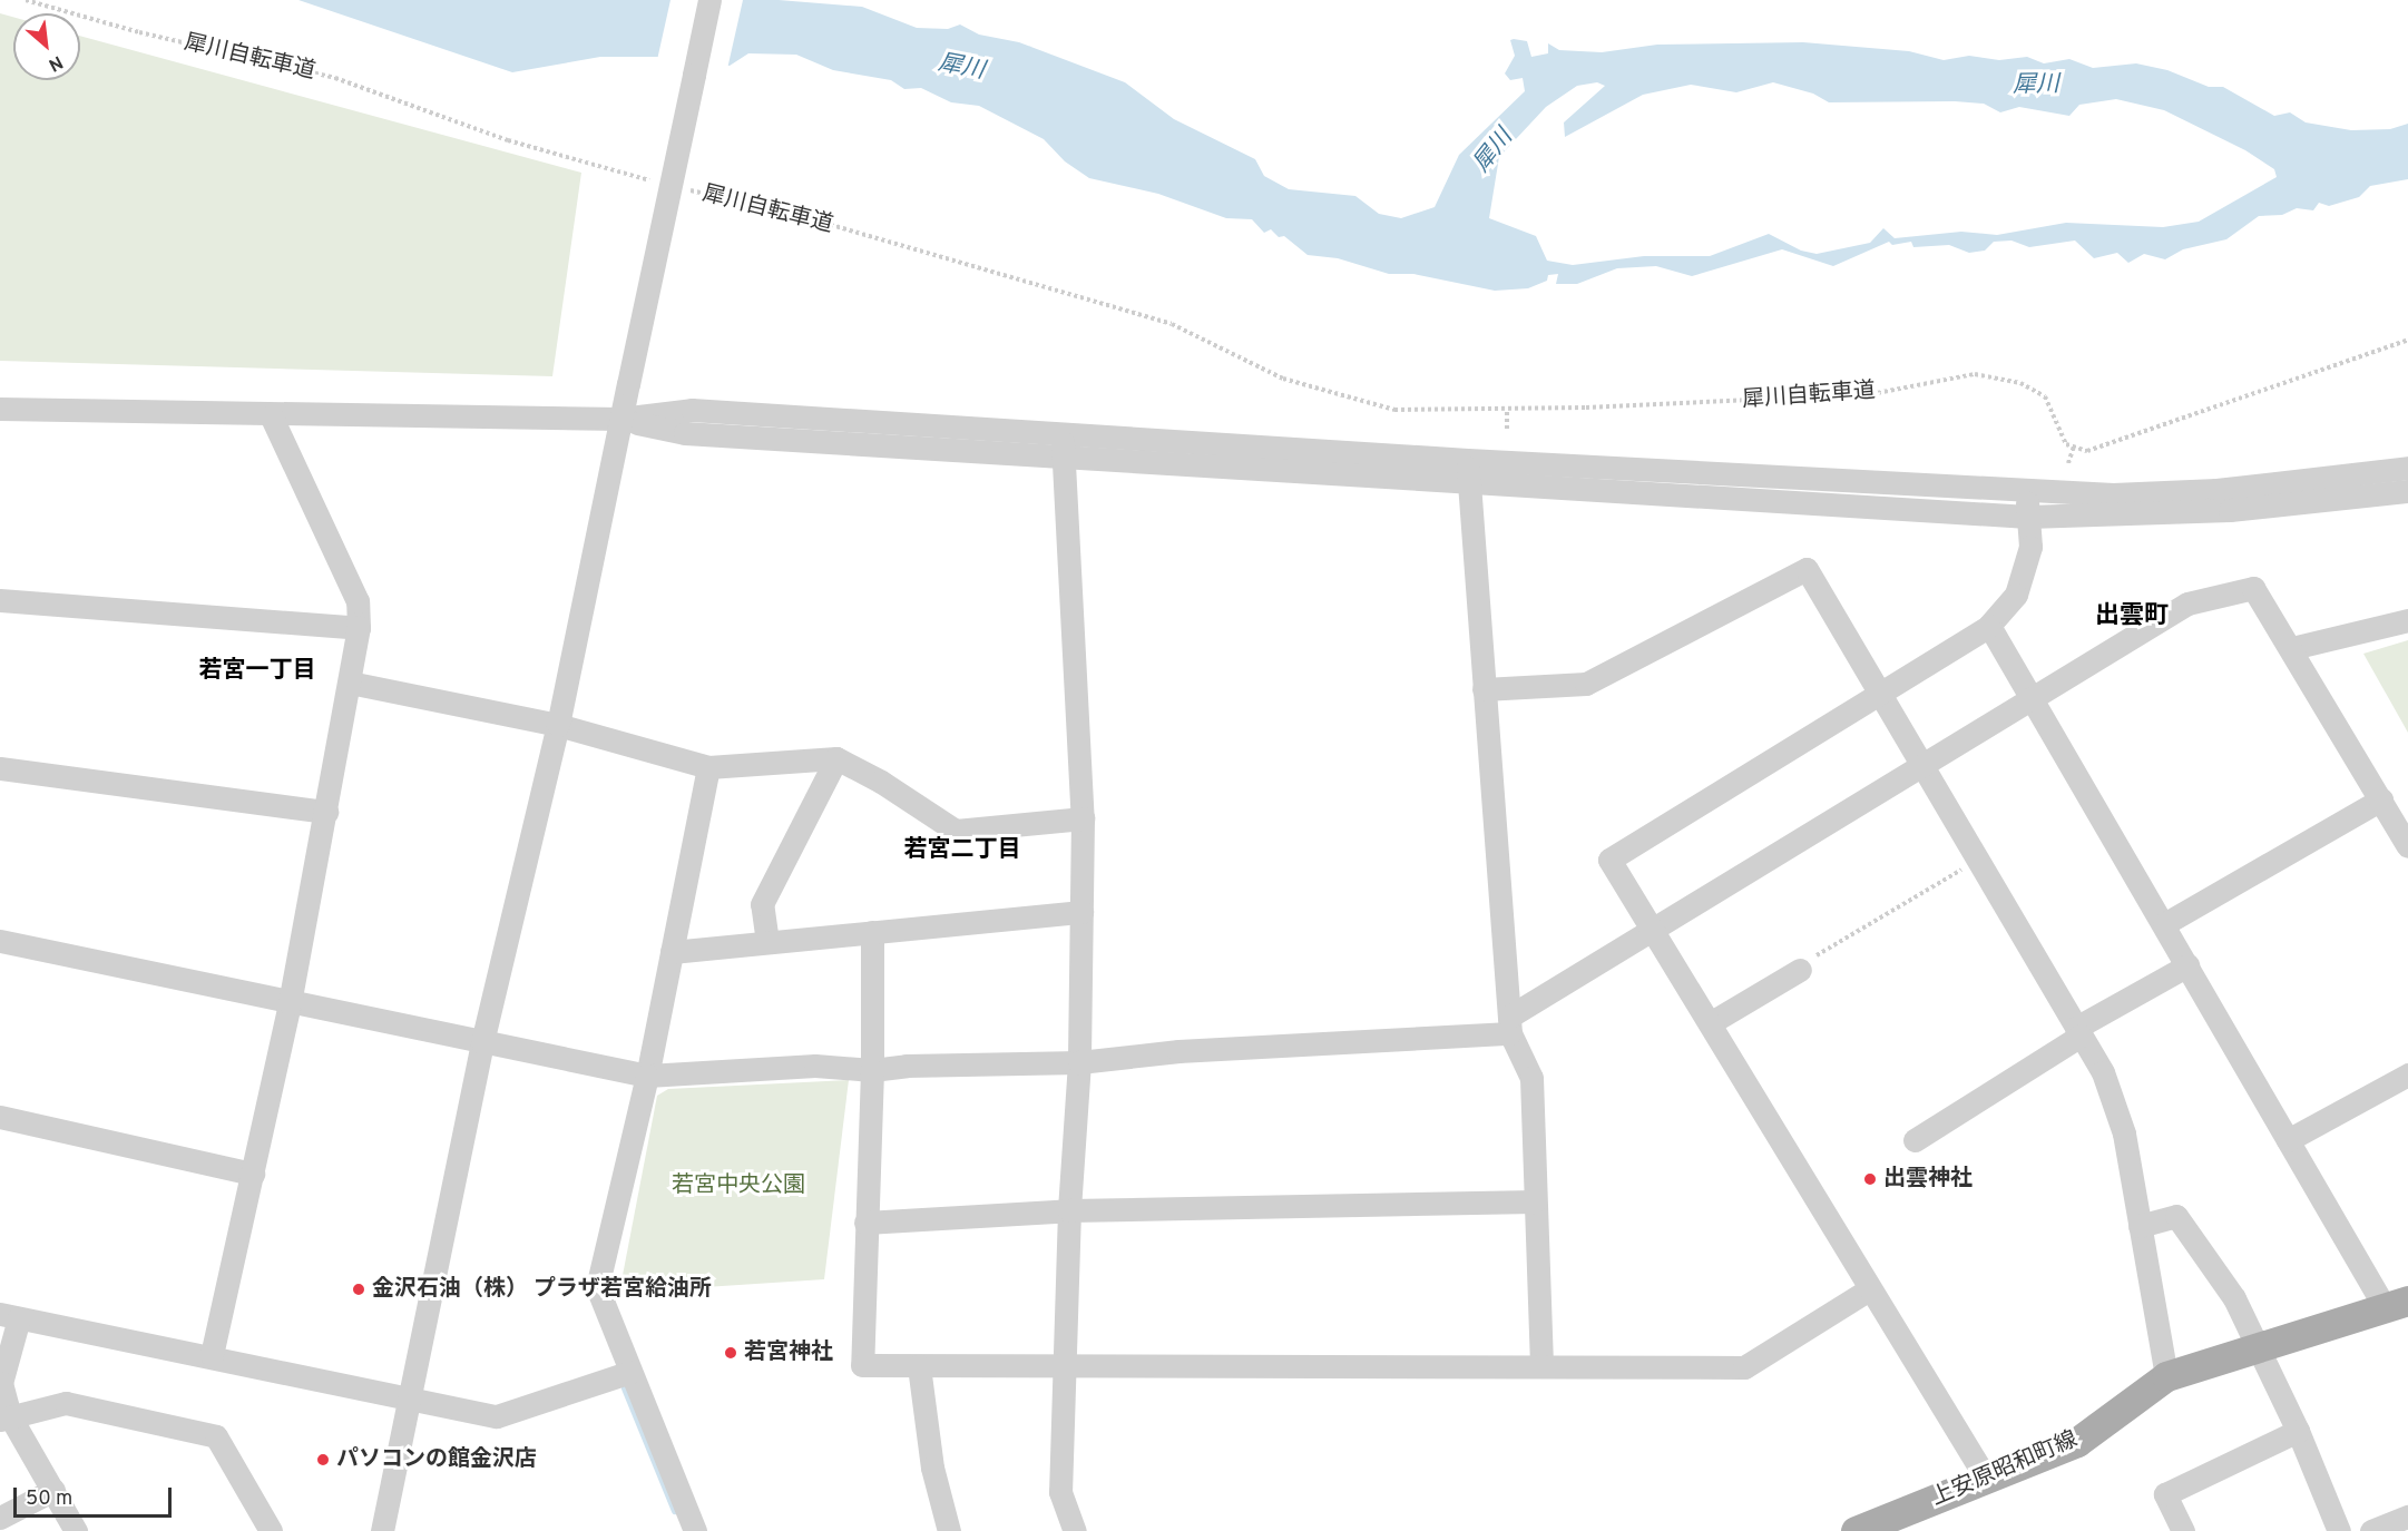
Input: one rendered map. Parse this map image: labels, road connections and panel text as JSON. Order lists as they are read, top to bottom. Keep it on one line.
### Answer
{"streets":{"main road":["上安原昭和町線"],"path":["犀川自転車道"]},"districts":["出雲町","若宮一丁目","若宮二丁目"],"water":["犀川"],"parks":["若宮中央公園"],"places":["出雲神社","金沢石油（株） プラザ若宮給油所","若宮神社","パソコンの館金沢店"],"scale_bar":"50 m","north":"bottom right"}
